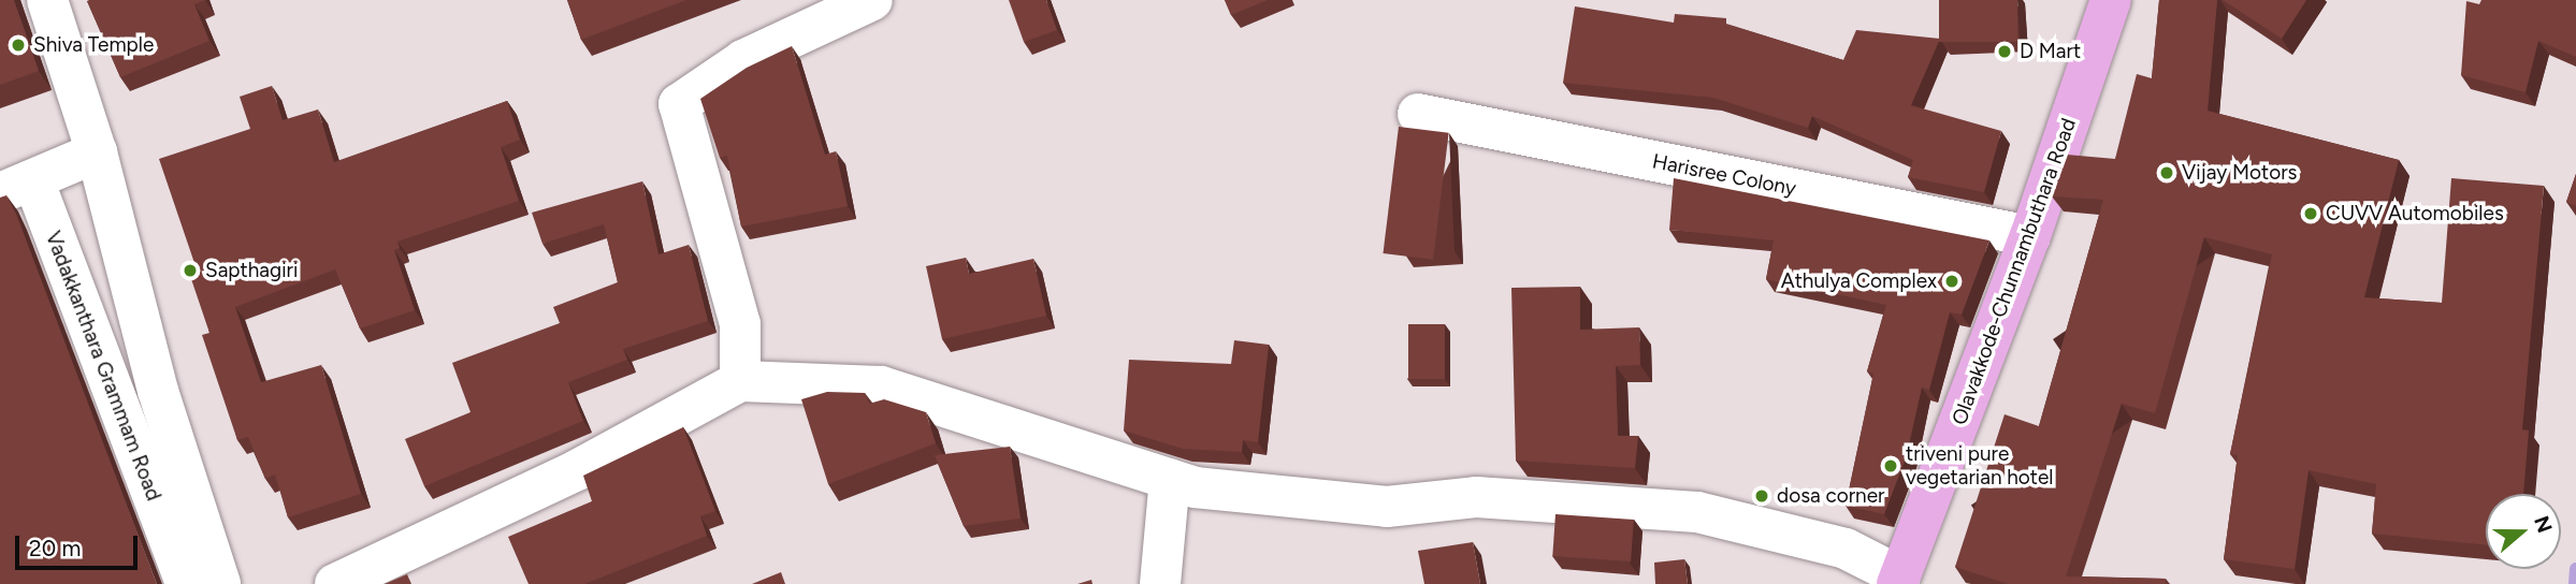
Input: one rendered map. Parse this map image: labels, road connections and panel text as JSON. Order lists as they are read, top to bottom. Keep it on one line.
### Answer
{"streets":{"main road":["Olavakkode-Chunnambuthara Road"],"street":["Harisree Colony","Vadakkanthara Grammam Road"]},"crossings":[["Harisree Colony","Olavakkode-Chunnambuthara Road"]],"places":["Shiva Temple","D Mart","Vijay Motors","CUVV Automobiles","Sapthagiri","Athulya Complex","triveni pure vegetarian hotel","dosa corner"],"scale_bar":"20 m","north":"right"}
